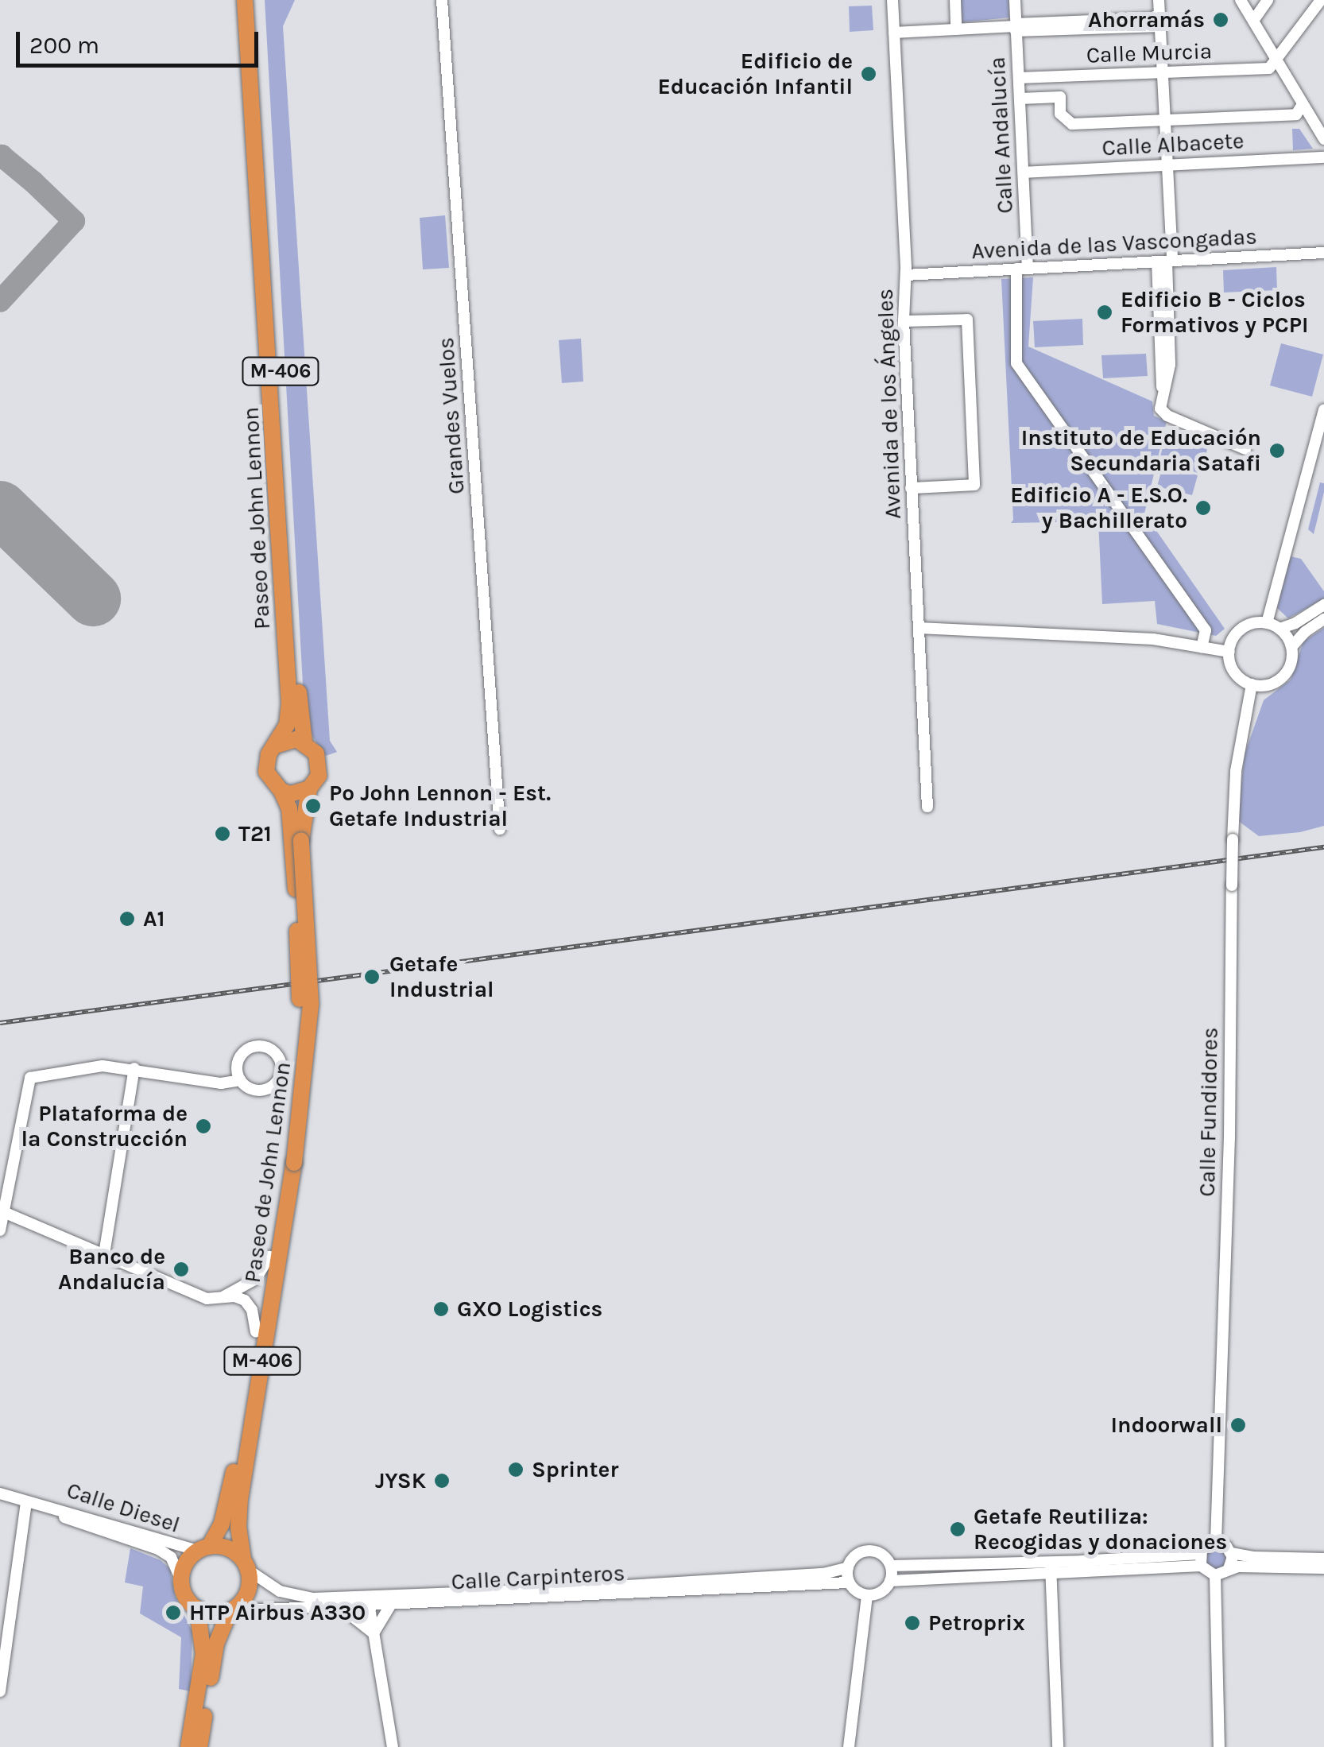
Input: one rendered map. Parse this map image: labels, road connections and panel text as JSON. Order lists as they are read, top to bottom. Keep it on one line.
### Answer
{"streets":{"highway":["M-406","Paseo de John Lennon"],"street":["Calle Murcia","Calle Andalucía","Calle Albacete","Avenida de las Vascongadas","Avenida de los Ángeles","Grandes Vuelos","Calle Fundidores","Calle Diesel","Calle Carpinteros"]},"crossings":[["Calle Murcia","Calle Andalucía"],["Calle Andalucía","Calle Albacete"],["Calle Andalucía","Avenida de las Vascongadas"],["Avenida de las Vascongadas","Avenida de los Ángeles"],["M-406","Paseo de John Lennon"],["M-406","Calle Diesel"],["M-406","Calle Carpinteros"],["Paseo de John Lennon","Calle Diesel"],["Paseo de John Lennon","Calle Carpinteros"],["Calle Diesel","Calle Carpinteros"]],"places":["Ahorramás","Edificio de Educación Infantil","Edificio B - Ciclos Formativos y PCPI","Instituto de Educación Secundaria Satafi","Edificio A - E.S.O. y Bachillerato","Pº John Lennon - Est. Getafe Industrial","T21","A1","Getafe Industrial","Plataforma de la Construcción","Banco de Andalucía","GXO Logistics","Indoorwall","Sprinter","JYSK","Getafe Reutiliza: Recogidas y donaciones","HTP Airbus A330","Petroprix"],"scale_bar":"200 m"}
